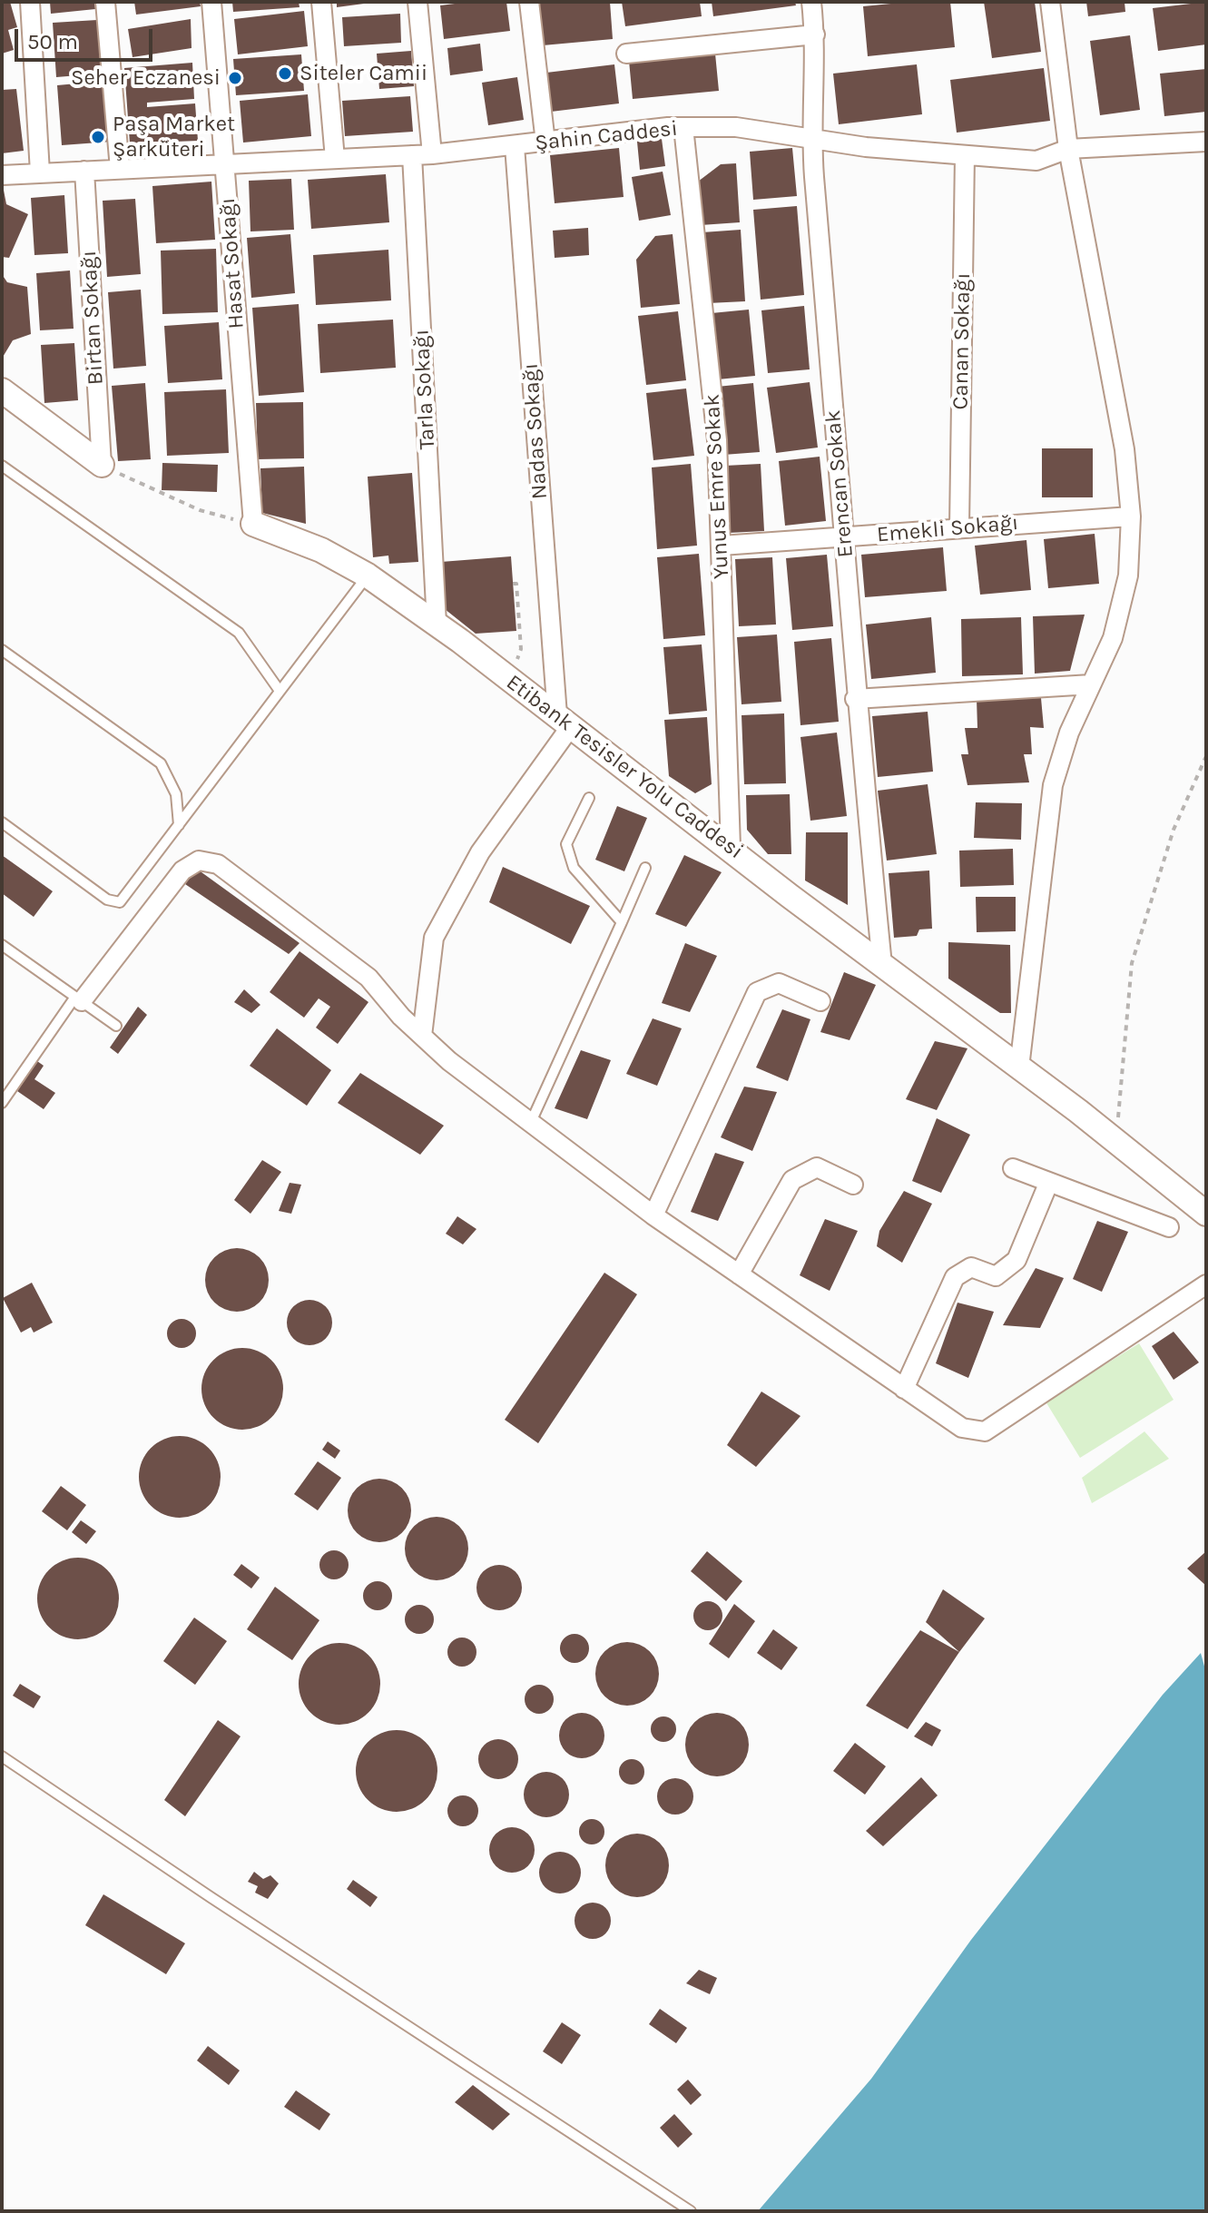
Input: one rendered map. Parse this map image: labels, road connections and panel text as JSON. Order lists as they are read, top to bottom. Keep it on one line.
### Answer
{"streets":{"street":["Şahin Caddesi","Hasat Sokağı","Birtan Sokağı","Canan Sokağı","Tarla Sokağı","Nadas Sokağı","Erencan Sokak","Yunus Emre Sokak","Emekli Sokağı","Etibank Tesisler Yolu Caddesi"]},"crossings":[["Şahin Caddesi","Hasat Sokağı"],["Şahin Caddesi","Birtan Sokağı"],["Şahin Caddesi","Canan Sokağı"],["Şahin Caddesi","Tarla Sokağı"],["Şahin Caddesi","Nadas Sokağı"],["Şahin Caddesi","Erencan Sokak"],["Şahin Caddesi","Yunus Emre Sokak"],["Hasat Sokağı","Etibank Tesisler Yolu Caddesi"],["Canan Sokağı","Emekli Sokağı"],["Tarla Sokağı","Etibank Tesisler Yolu Caddesi"],["Nadas Sokağı","Etibank Tesisler Yolu Caddesi"],["Erencan Sokak","Emekli Sokağı"],["Erencan Sokak","Etibank Tesisler Yolu Caddesi"],["Yunus Emre Sokak","Emekli Sokağı"],["Yunus Emre Sokak","Etibank Tesisler Yolu Caddesi"]],"places":["Siteler Camii","Seher Eczanesi","Paşa Market Şarküteri"],"scale_bar":"50 m"}
